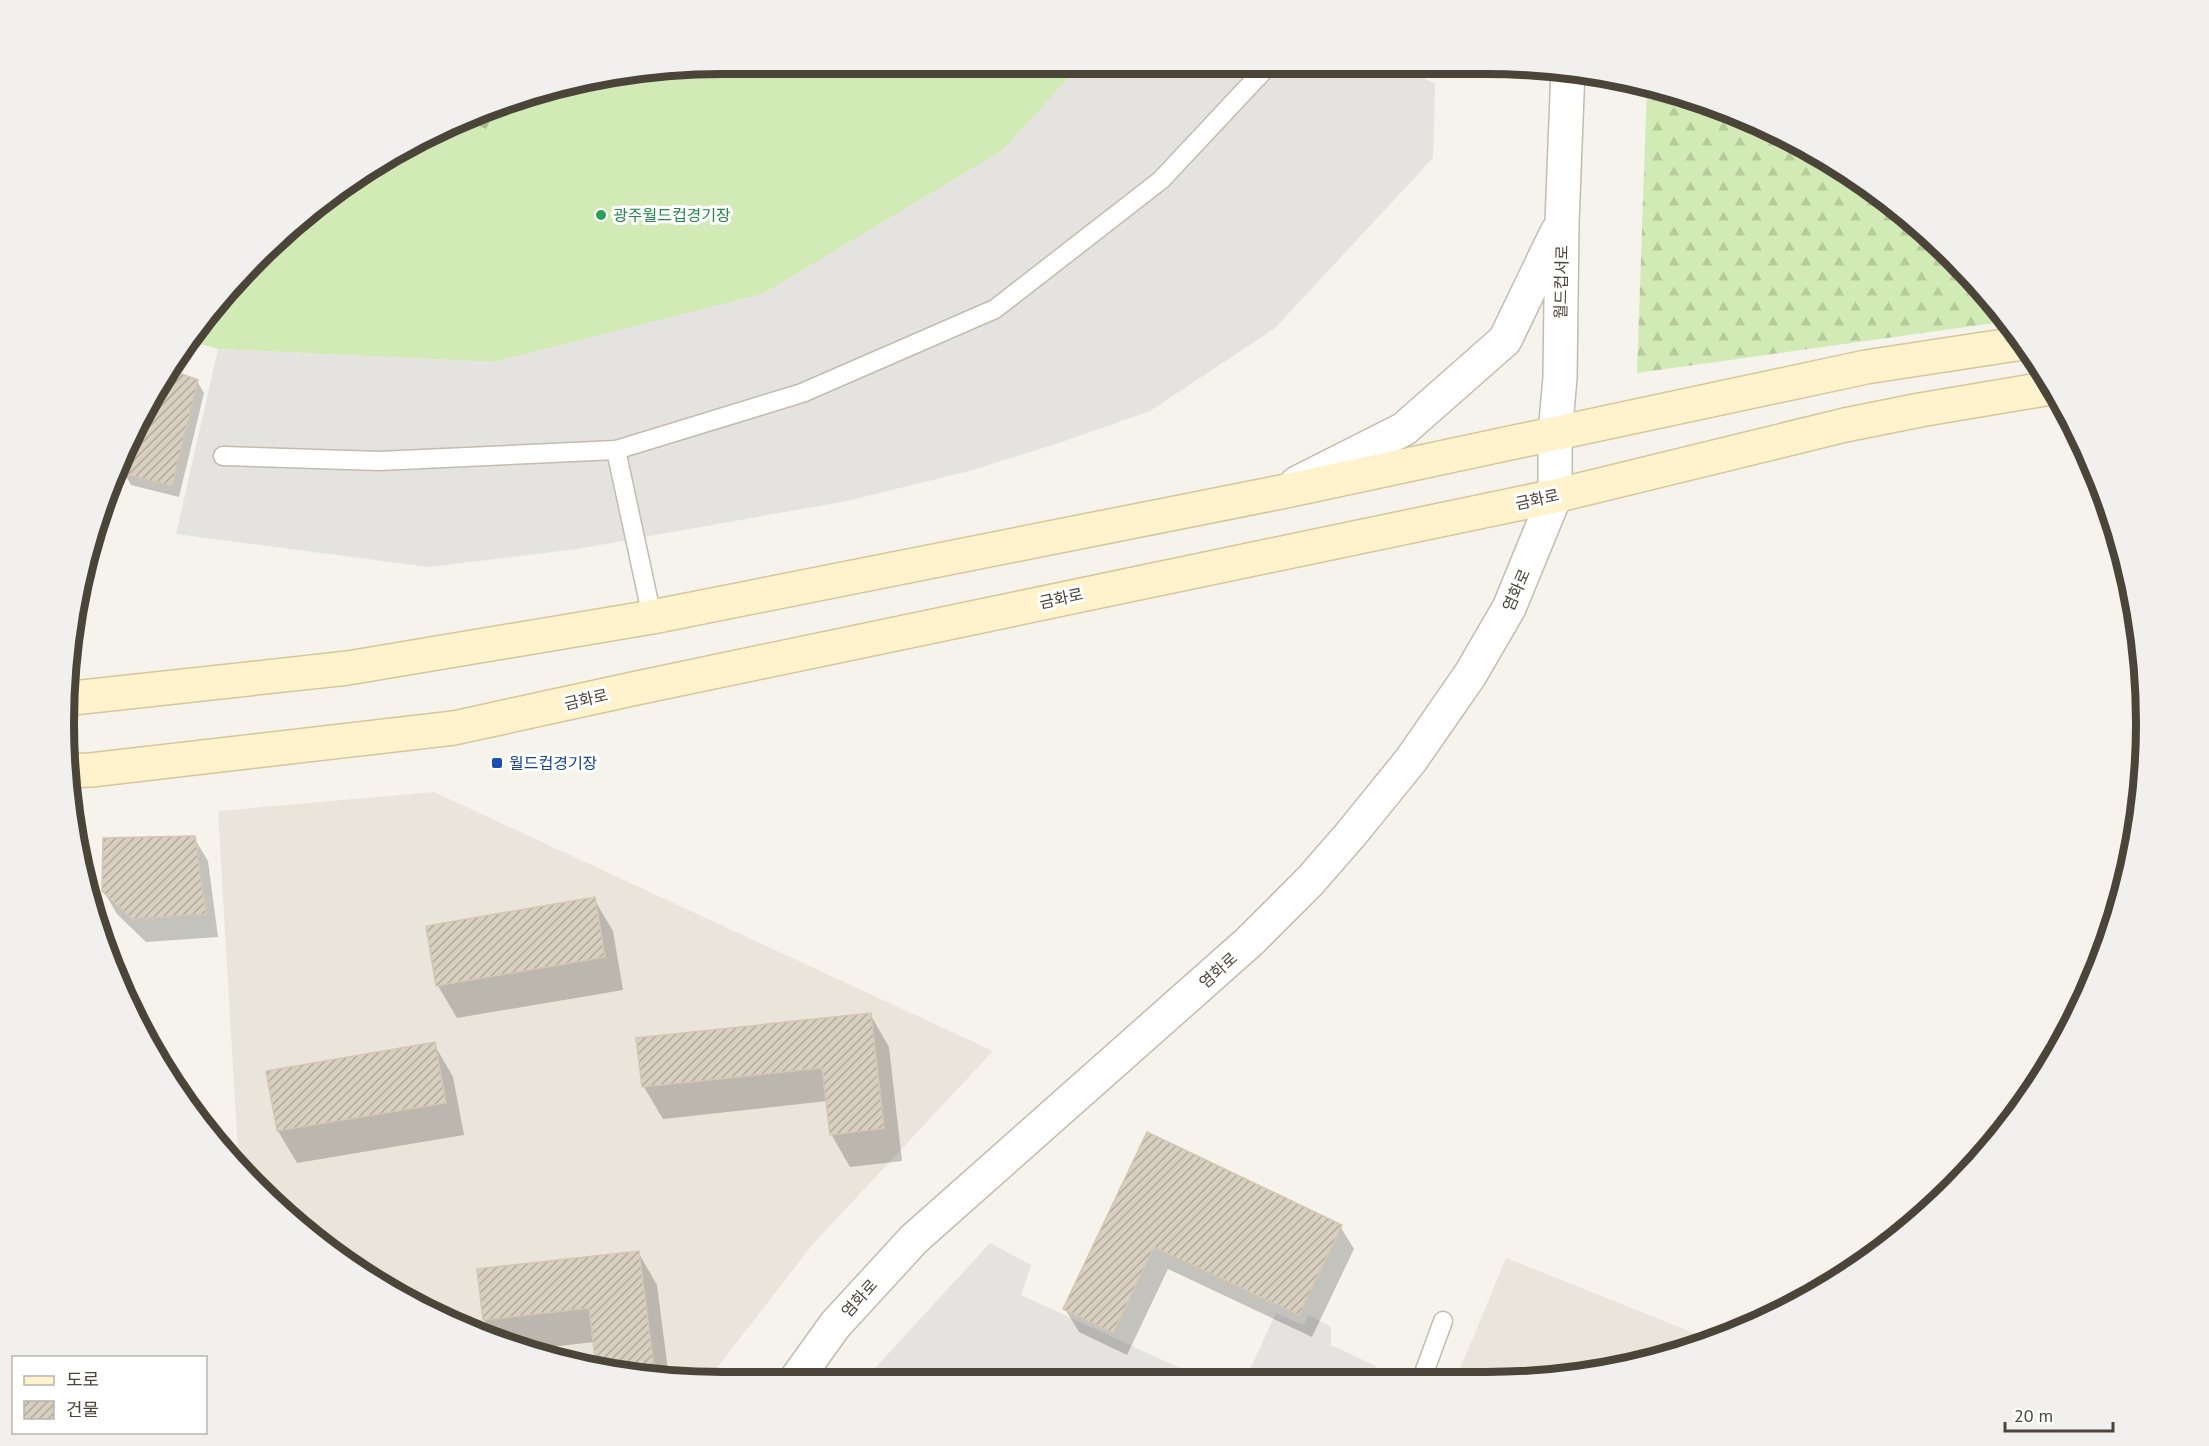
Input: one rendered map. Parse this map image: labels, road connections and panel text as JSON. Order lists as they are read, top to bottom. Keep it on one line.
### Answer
{"streets":{"main road":["금화로"],"street":["월드컵서로","염화로"]},"crossings":[["월드컵서로","금화로"],["월드컵서로","염화로"],["금화로","염화로"]],"places":{"other":["광주월드컵경기장"],"transit":["월드컵경기장"]},"legend":["도로","건물"],"scale_bar":"20 m"}
